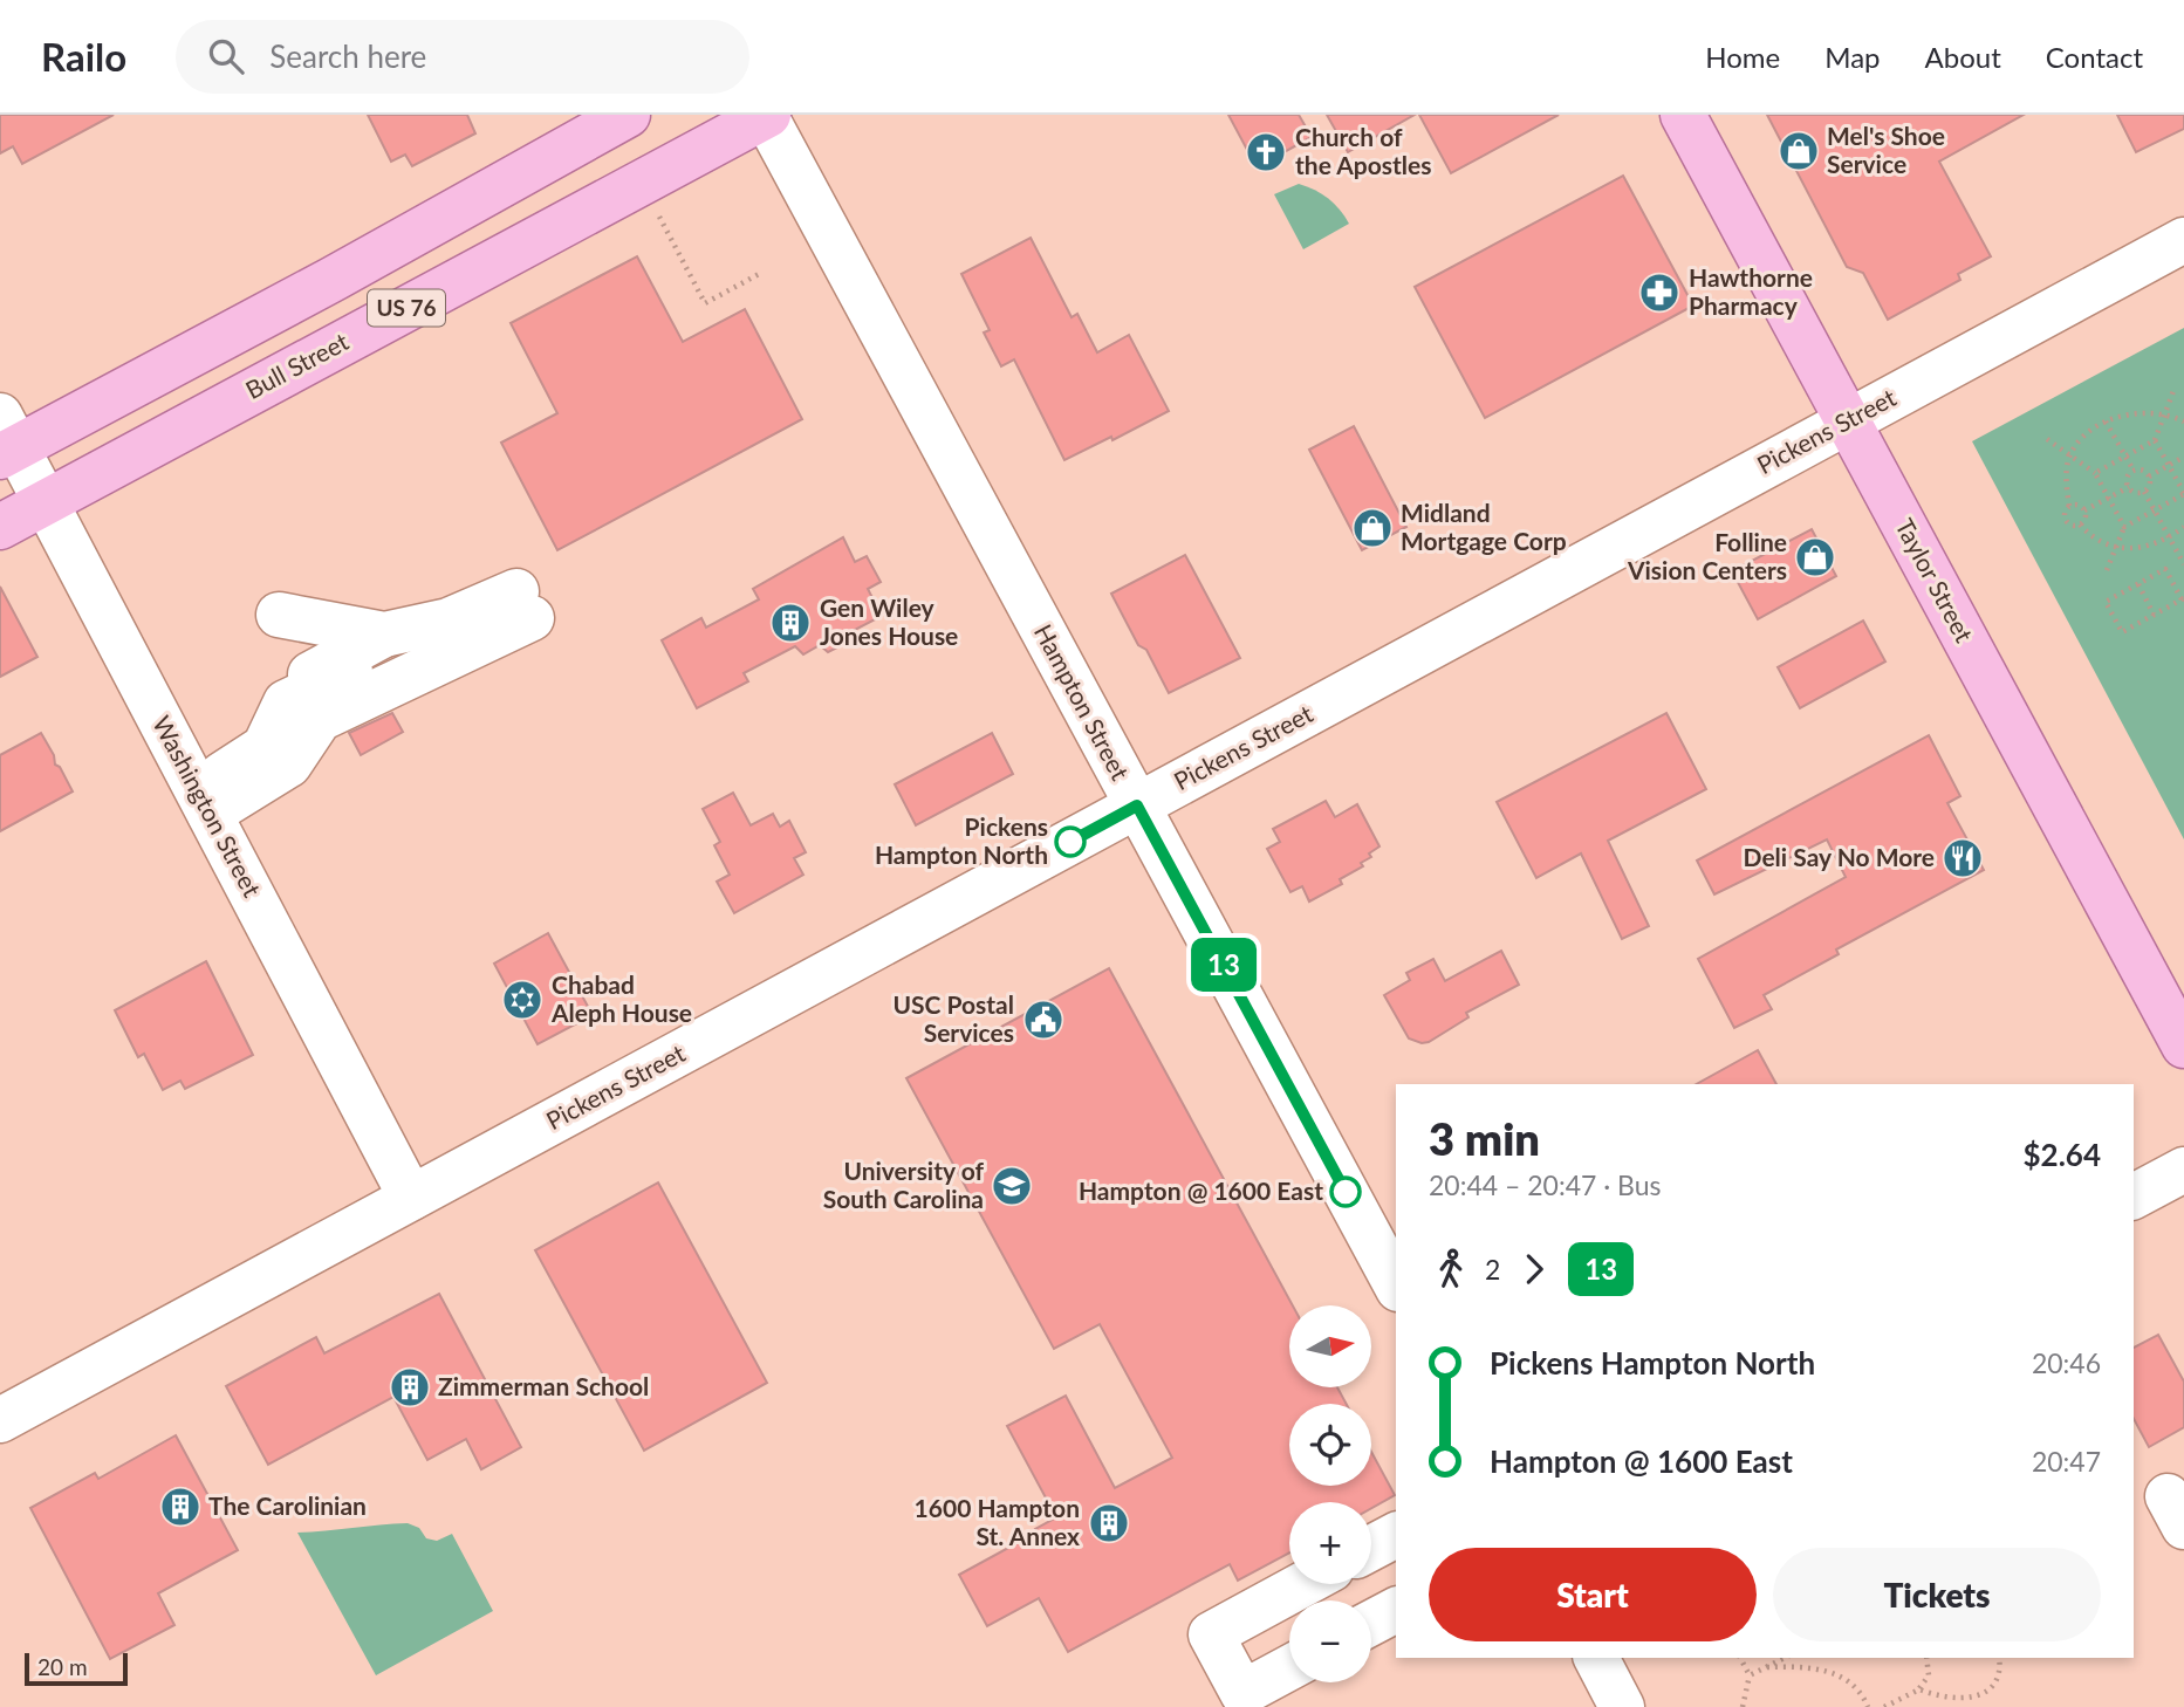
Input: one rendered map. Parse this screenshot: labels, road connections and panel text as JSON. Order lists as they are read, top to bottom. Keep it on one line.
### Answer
{"streets":{"main road":["US 76","Bull Street","Taylor Street"],"street":["Pickens Street","Hampton Street","Washington Street"]},"crossings":[["US 76","Washington Street"],["Bull Street","Hampton Street"],["Bull Street","Washington Street"],["Pickens Street","Taylor Street"],["Pickens Street","Hampton Street"],["Pickens Street","Washington Street"]],"places":{"shop":["Mel's Shoe Service","Midland Mortgage Corp","Folline Vision Centers"],"church":["Church of the Apostles"],"pharmacy":["Hawthorne Pharmacy"],"building":["Gen Wiley Jones House","Zimmerman School","The Carolinian","1600 Hampton St. Annex"],"other":["Pickens Hampton North","Hampton @ 1600 East"],"restaurant":["Deli Say No More"],"synagogue":["Chabad Aleph House"],"public building":["USC Postal Services"],"school or university":["University of South Carolina"]},"lines":["bus line 13"],"scale_bar":"20 m","north":"right","page":{"header":"Railo","search":"Search here","nav":["Home","Map","About","Contact"],"on_map":"13","heading":["3 min","20:44 – 20:47 · Bus","$2.64"],"legs":["2","13"],"map_buttons":["+","−"],"list":[{"name":"Pickens Hampton North","value":"20:46"},{"name":"Hampton @ 1600 East","value":"20:47"}],"buttons":["Start","Tickets"],"scale":"20 m"}}
